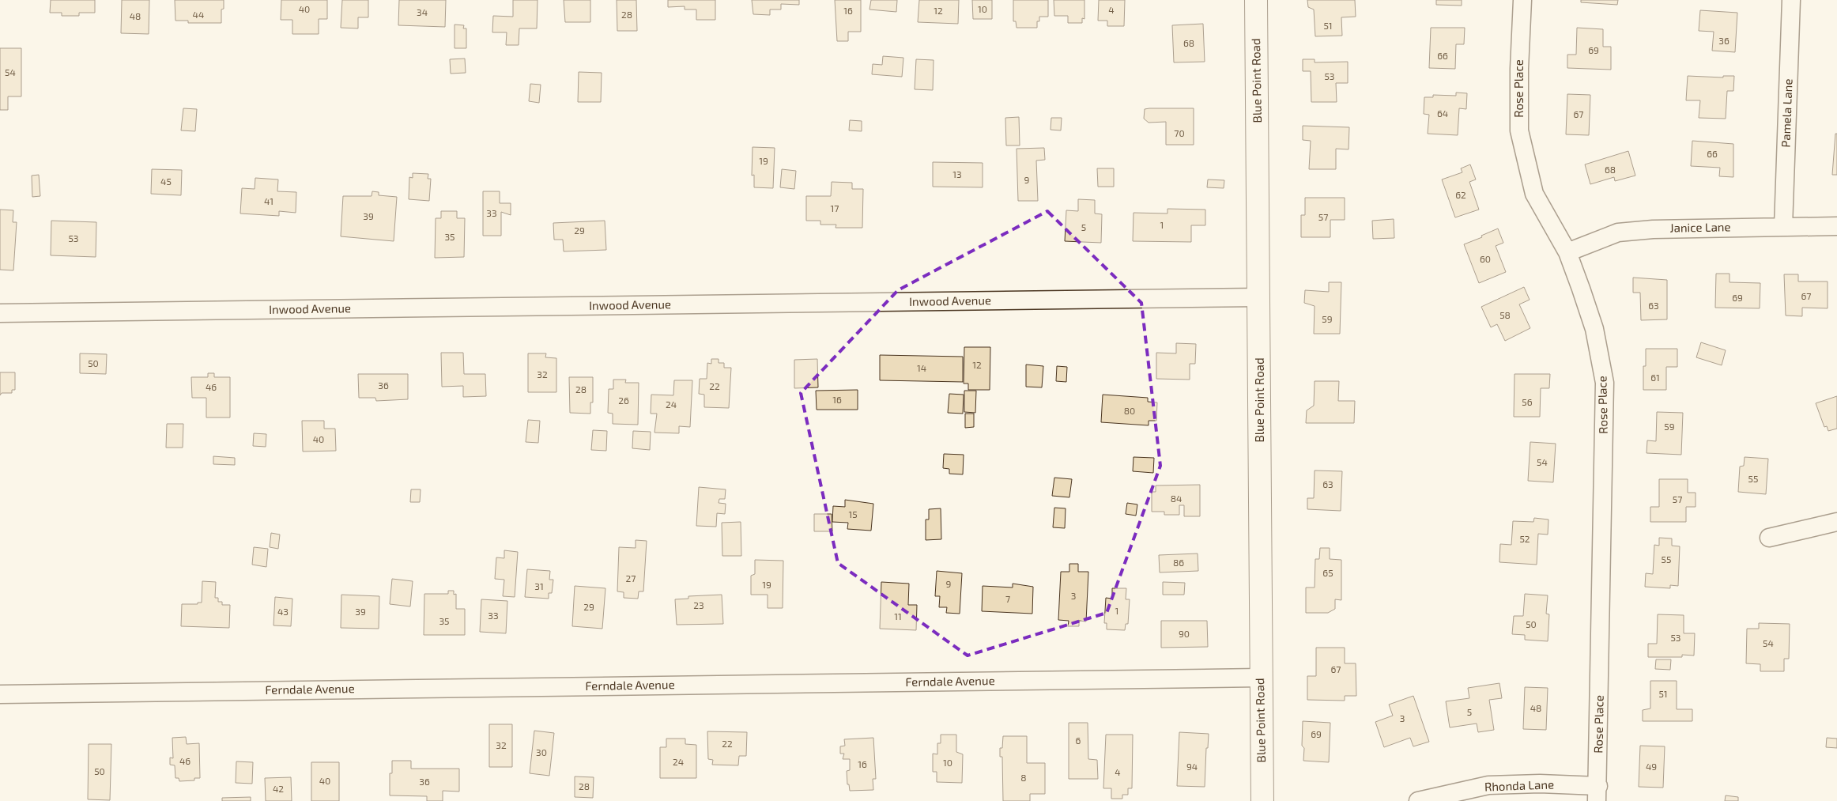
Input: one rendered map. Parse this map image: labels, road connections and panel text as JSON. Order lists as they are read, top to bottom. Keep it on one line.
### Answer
{"streets":{"street":["Blue Point Road","Rose Place","Pamela Lane","Janice Lane","Inwood Avenue","Ferndale Avenue","Rhonda Lane"]},"crossings":[["Blue Point Road","Inwood Avenue"],["Blue Point Road","Ferndale Avenue"],["Rose Place","Janice Lane"],["Rose Place","Rhonda Lane"],["Pamela Lane","Janice Lane"]],"house_numbers":["40","10","4","16","12","34","44","28","48","51","36","68","69","66","54","53","64","67","70","66","19","68","13","9","45","62","41","17","33","39","57","1","5","29","35","53","60","67","69","63","58","59","50","12","14","32","61","36","22","46","28","16","26","56","24","80","59","40","54","55","63","84","57","15","52","55","86","65","27","9","19","31","3","7","23","29","1","43","39","33","11","35","50","90","53","54","67","51","48","5","3","69","6","22","32","30","46","24","10","16","94","49","50","4","8","40","36","28","42"]}
